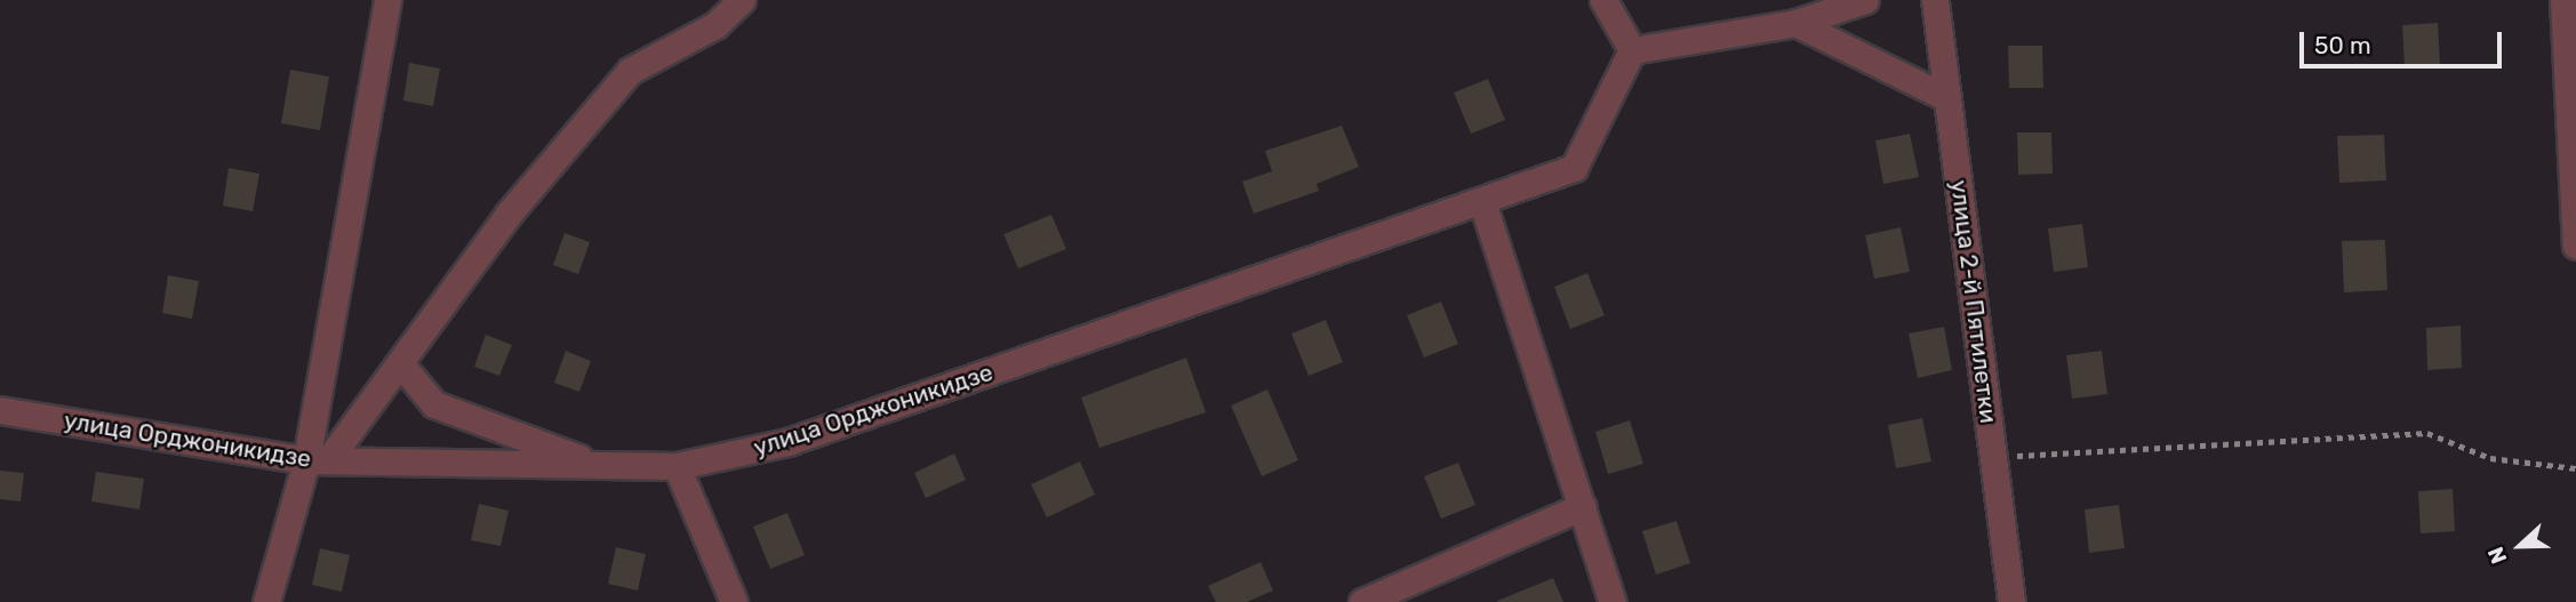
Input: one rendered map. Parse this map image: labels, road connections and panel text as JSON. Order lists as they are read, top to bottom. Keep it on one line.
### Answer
{"streets":{"street":["улица 2-й Пятилетки","улица Орджоникидзе"]},"scale_bar":"50 m","north":"left"}
